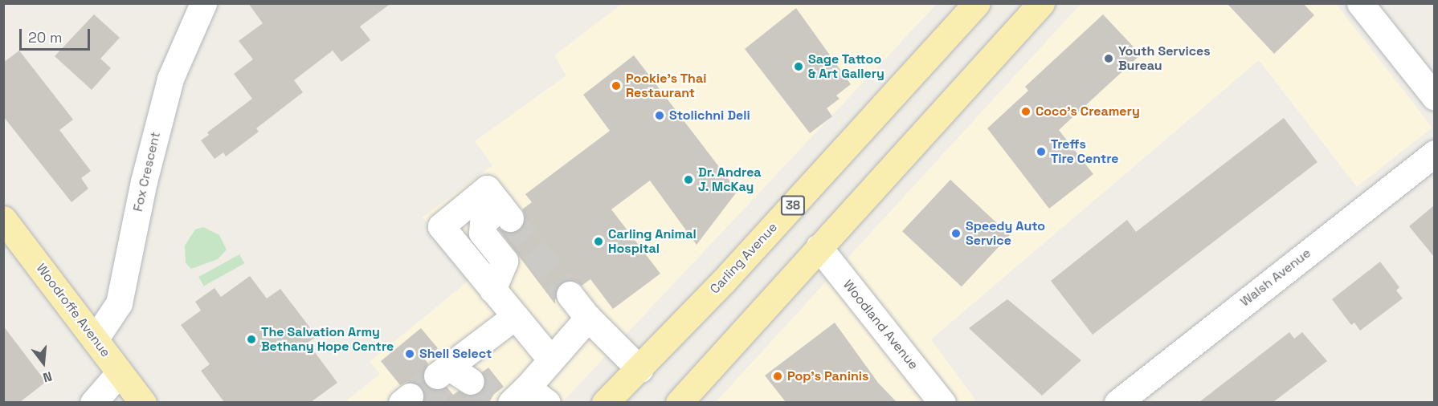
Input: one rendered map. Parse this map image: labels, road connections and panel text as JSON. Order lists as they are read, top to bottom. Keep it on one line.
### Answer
{"streets":{"main road":["38","Carling Avenue","Woodroffe Avenue"],"street":["Fox Crescent","Walsh Avenue","Woodland Avenue"]},"crossings":[["Fox Crescent","Woodroffe Avenue"]],"places":["Youth Services Bureau","Sage Tattoo & Art Gallery","Pookie's Thai Restaurant","Coco's Creamery","Stolichni Deli","Treffs Tire Centre","Dr. Andrea J. McKay","Speedy Auto Service","Carling Animal Hospital","The Salvation Army Bethany Hope Centre","Shell Select","Pop's Paninis"],"scale_bar":"20 m","north":"bottom"}
